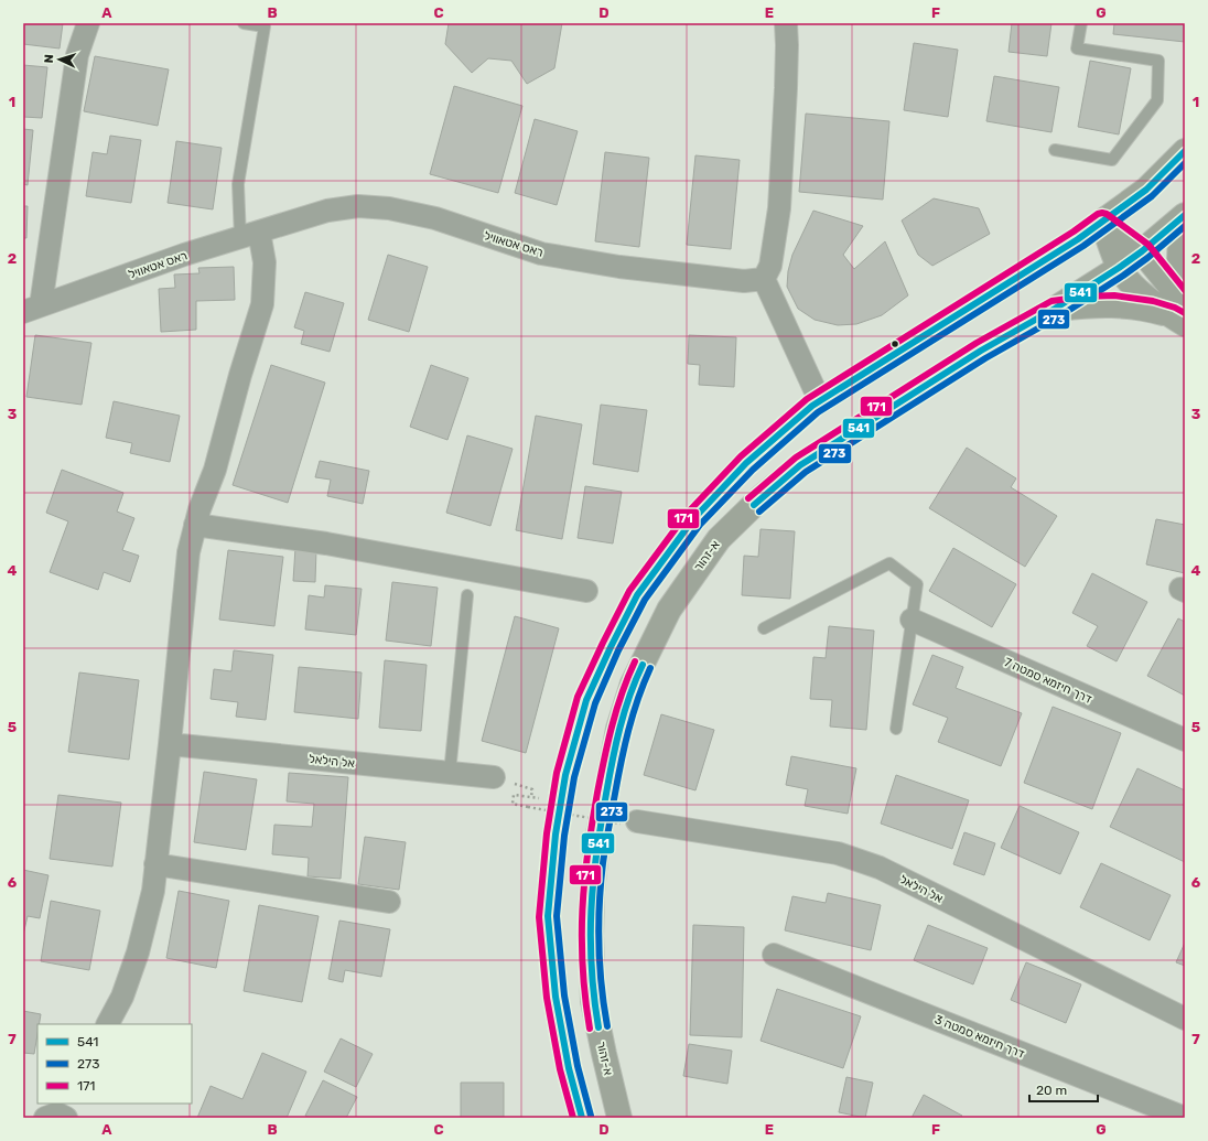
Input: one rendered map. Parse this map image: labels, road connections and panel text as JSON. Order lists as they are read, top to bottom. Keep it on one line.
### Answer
{"streets":{"main road":["א-זהור"],"street":["ראס אטאוויל","דרך חיזמא סמטה 7","אל הילאל","דרך חיזמא סמטה 3"]},"lines":["transit line 541","transit line 273","transit line 171"],"legend":["541","273","171"],"scale_bar":"20 m","north":"left","grid":{"columns":["A","B","C","D","E","F","G"],"rows":["1","2","3","4","5","6","7"]}}
